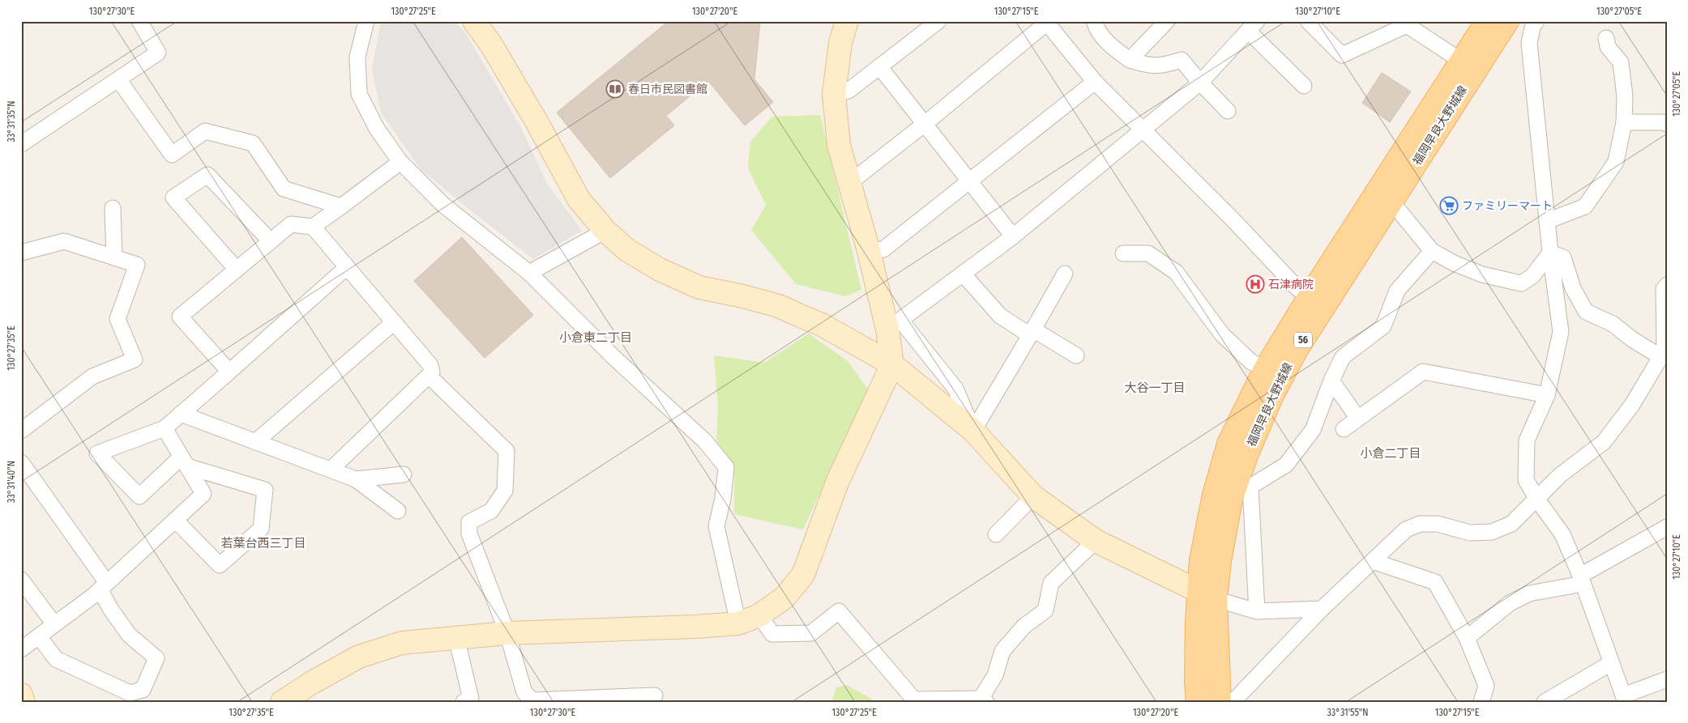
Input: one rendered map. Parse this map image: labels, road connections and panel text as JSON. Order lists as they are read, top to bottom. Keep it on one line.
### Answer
{"streets":{"main road":["福岡早良大野城線","56"]},"districts":["小倉東二丁目","大谷一丁目","小倉二丁目","若葉台西三丁目"],"places":{"library":["春日市民図書館"],"supermarket":["ファミリーマート"],"hospital":["石津病院"]},"coordinates":["130°27'30\"E","130°27'25\"E","130°27'20\"E","130°27'15\"E","130°27'10\"E","130°27'05\"E","33°31'35\"N","130°27'35\"E","33°31'40\"N","33°31'55\"N"]}
